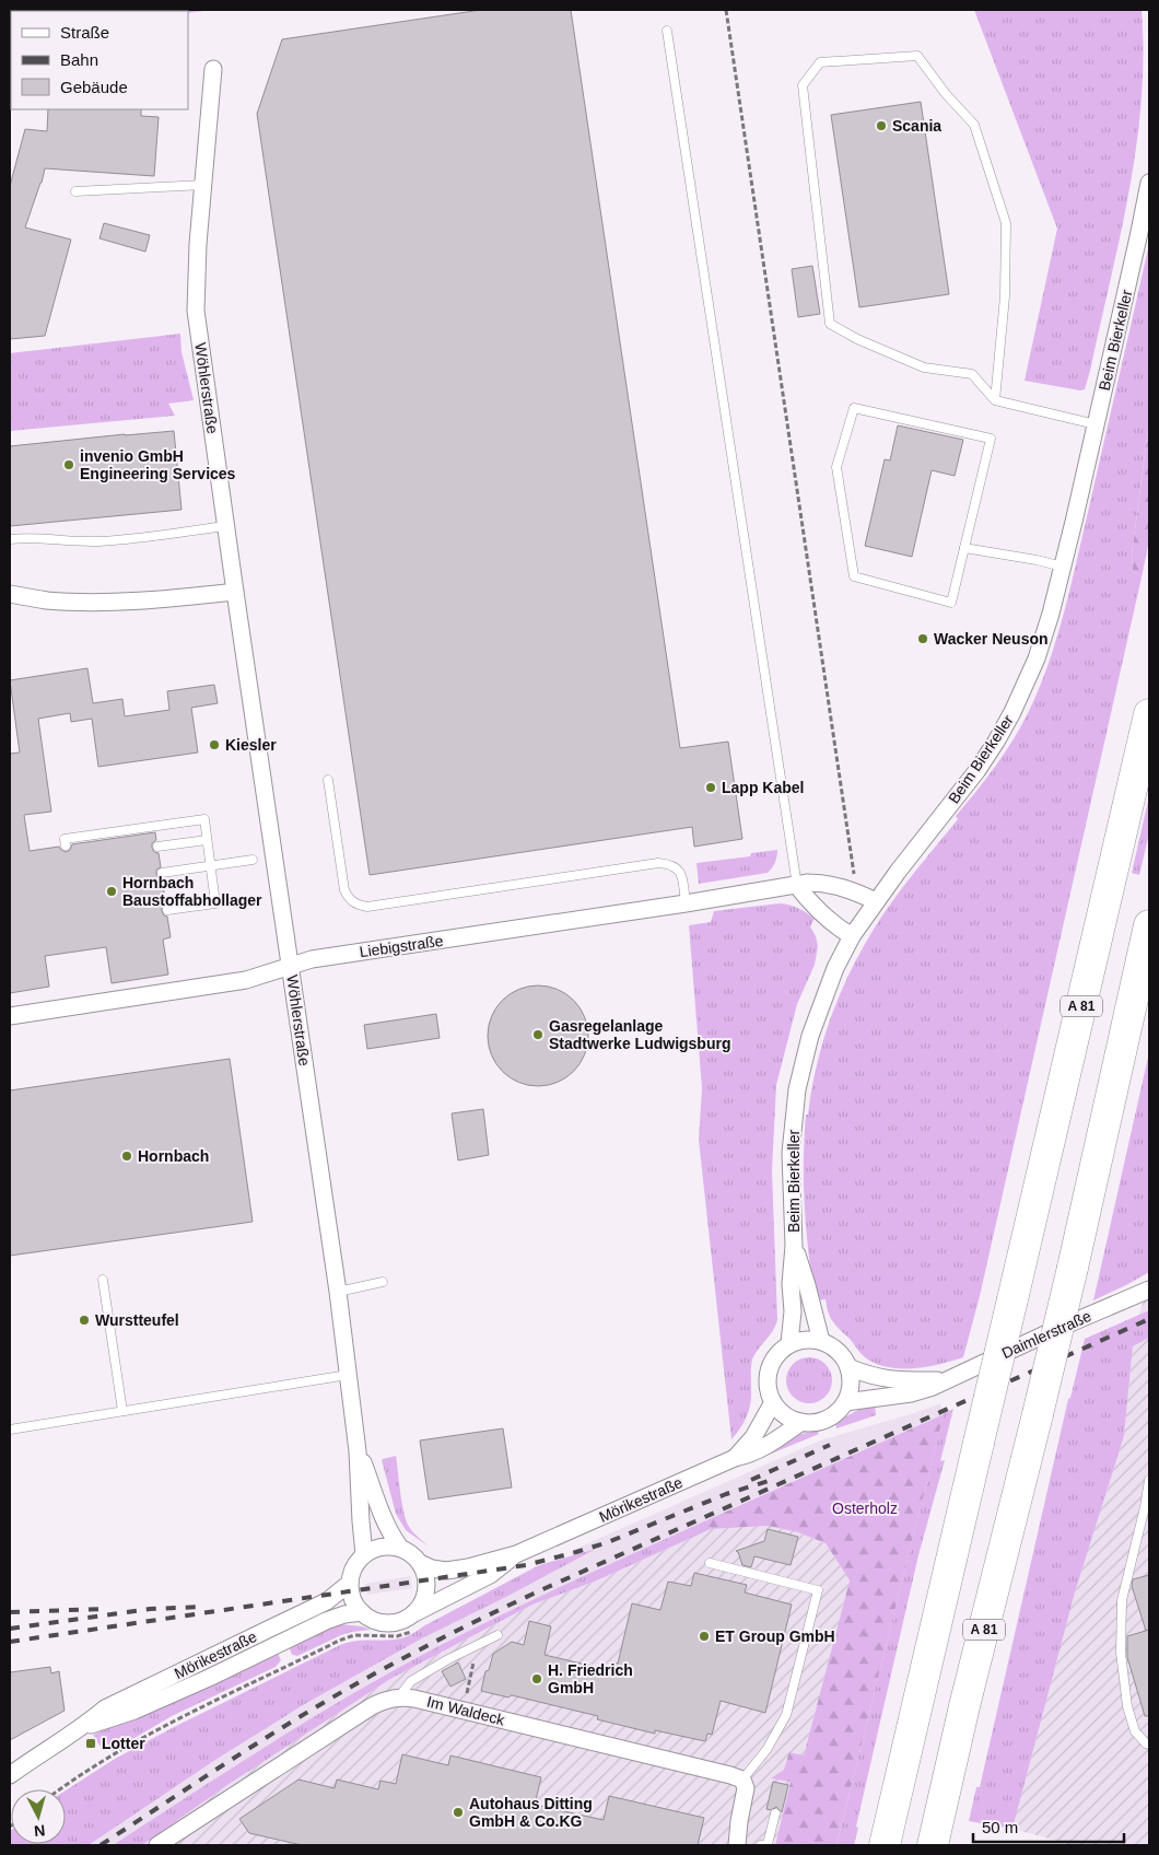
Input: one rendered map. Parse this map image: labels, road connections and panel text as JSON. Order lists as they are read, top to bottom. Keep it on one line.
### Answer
{"streets":{"highway":["A 81"],"street":["Beim Bierkeller","Wöhlerstraße","Liebigstraße","Daimlerstraße","Mörikestraße","Im Waldeck"]},"crossings":[["Beim Bierkeller","Liebigstraße"],["Beim Bierkeller","Daimlerstraße"],["Beim Bierkeller","Mörikestraße"],["Wöhlerstraße","Liebigstraße"],["Wöhlerstraße","Mörikestraße"],["Daimlerstraße","Mörikestraße"]],"parks":["Osterholz"],"places":{"other":["Scania","invenio GmbH Engineering Services","Wacker Neuson","Kiesler","Lapp Kabel","Hornbach Baustoffabhollager","Gasregelanlage Stadtwerke Ludwigsburg","Hornbach","Wurstteufel","ET Group GmbH","H. Friedrich GmbH","Autohaus Ditting GmbH & Co.KG"],"transit":["Lotter"]},"legend":["Straße","Bahn","Gebäude"],"scale_bar":"50 m","north":"bottom"}
